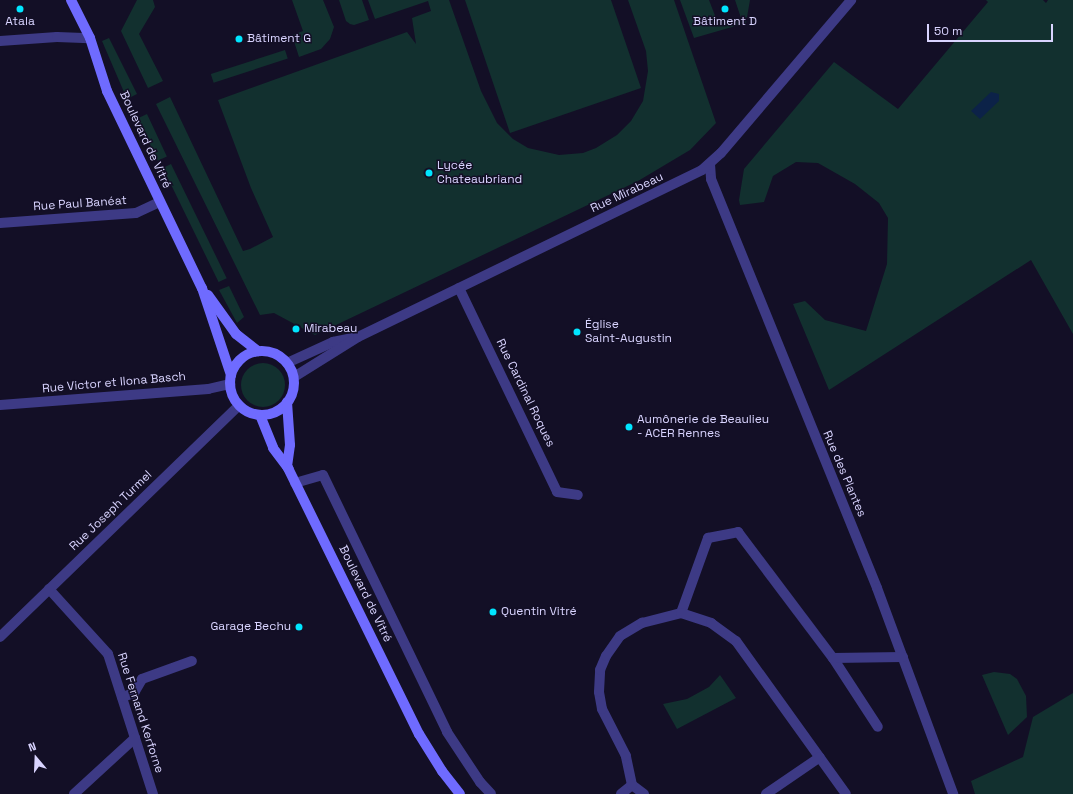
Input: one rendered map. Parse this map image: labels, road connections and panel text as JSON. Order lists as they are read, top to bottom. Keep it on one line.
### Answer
{"streets":{"main road":["Boulevard de Vitré"],"street":["Rue Mirabeau","Rue Paul Banéat","Rue Victor et Ilona Basch","Rue Cardinal Roques","Rue des Plantes","Rue Joseph Turmel","Rue Fernand Kerforne"]},"crossings":[["Boulevard de Vitré","Rue Mirabeau"],["Boulevard de Vitré","Rue Paul Banéat"],["Boulevard de Vitré","Rue Victor et Ilona Basch"],["Boulevard de Vitré","Rue Joseph Turmel"],["Rue Mirabeau","Rue Victor et Ilona Basch"],["Rue Mirabeau","Rue Cardinal Roques"],["Rue Mirabeau","Rue des Plantes"],["Rue Mirabeau","Rue Joseph Turmel"],["Rue Victor et Ilona Basch","Rue Joseph Turmel"],["Rue Joseph Turmel","Rue Fernand Kerforne"]],"places":["Atala","Bâtiment D","Bâtiment G","Lycée Chateaubriand","Mirabeau","Église Saint-Augustin","Aumônerie de Beaulieu - ACER Rennes","Quentin Vitré","Garage Bechu"],"scale_bar":"50 m","north":"top"}
